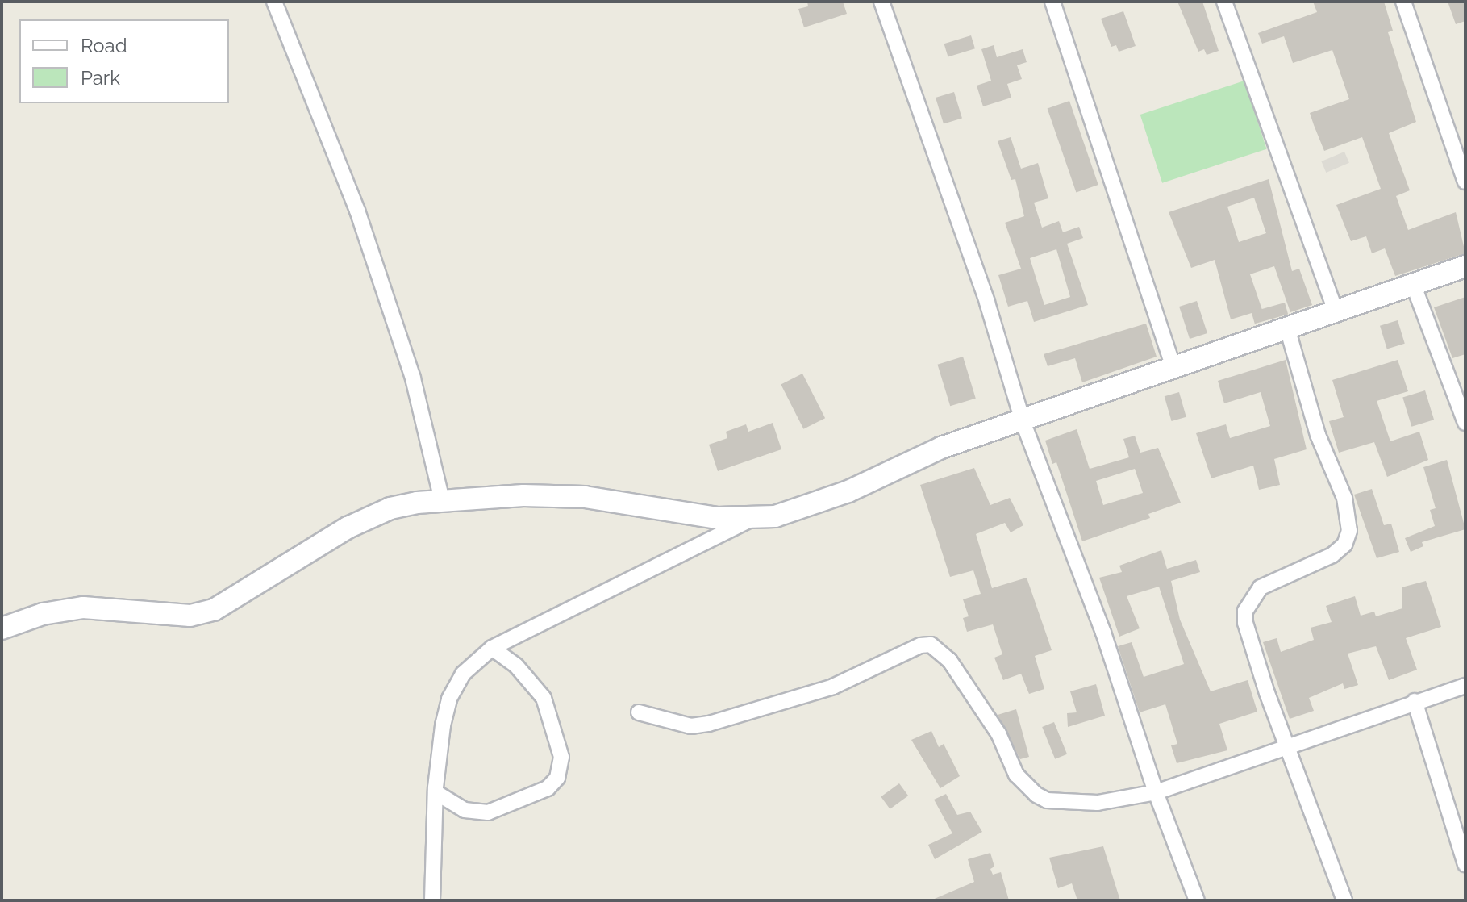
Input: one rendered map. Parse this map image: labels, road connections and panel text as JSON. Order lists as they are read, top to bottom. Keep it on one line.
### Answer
{"legend":["Road","Park"]}
